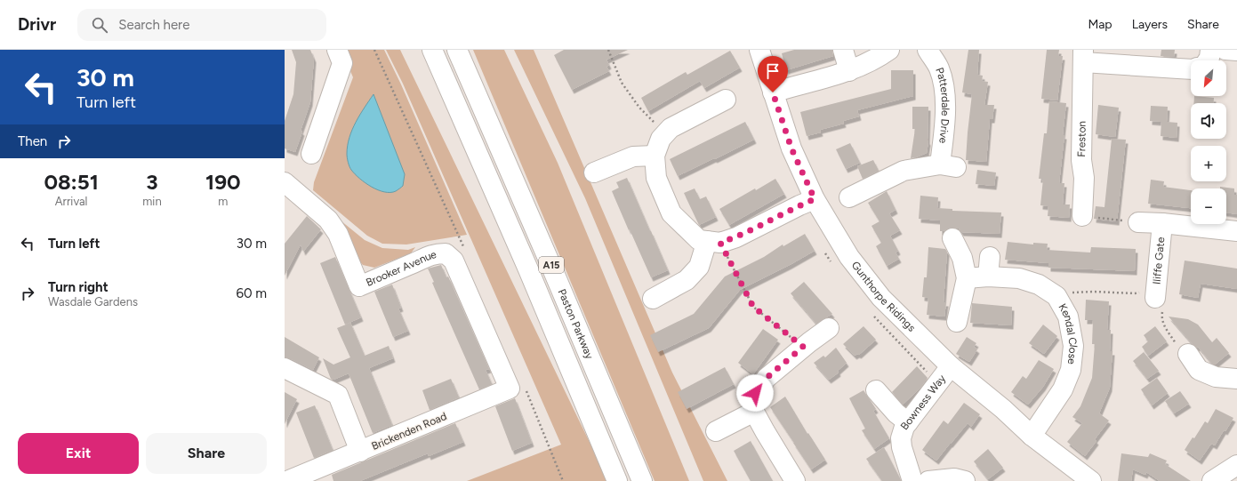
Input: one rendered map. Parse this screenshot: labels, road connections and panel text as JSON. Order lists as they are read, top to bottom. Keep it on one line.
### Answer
{"streets":{"main road":["Patterdale Drive","Freston","Iliffe Gate","A15","Brooker Avenue","Gunthorpe Ridings","Paston Parkway","Kendal Close","Bowness Way","Brickenden Road"]},"crossings":[["Brooker Avenue","Brickenden Road"],["Gunthorpe Ridings","Kendal Close"],["Gunthorpe Ridings","Bowness Way"]],"north":"bottom left","page":{"header":"Drivr","search":"Search here","nav":["Map","Layers","Share"],"turn":["30 m","Turn left"],"map_buttons":["+","−"],"then":"Then","eta":["08:51","Arrival","3","min","190","m"],"list":[{"name":"Turn left","value":"30 m"},{"name":"Turn right","note":"Wasdale Gardens","value":"60 m"}],"buttons":["Exit","Share"]}}
